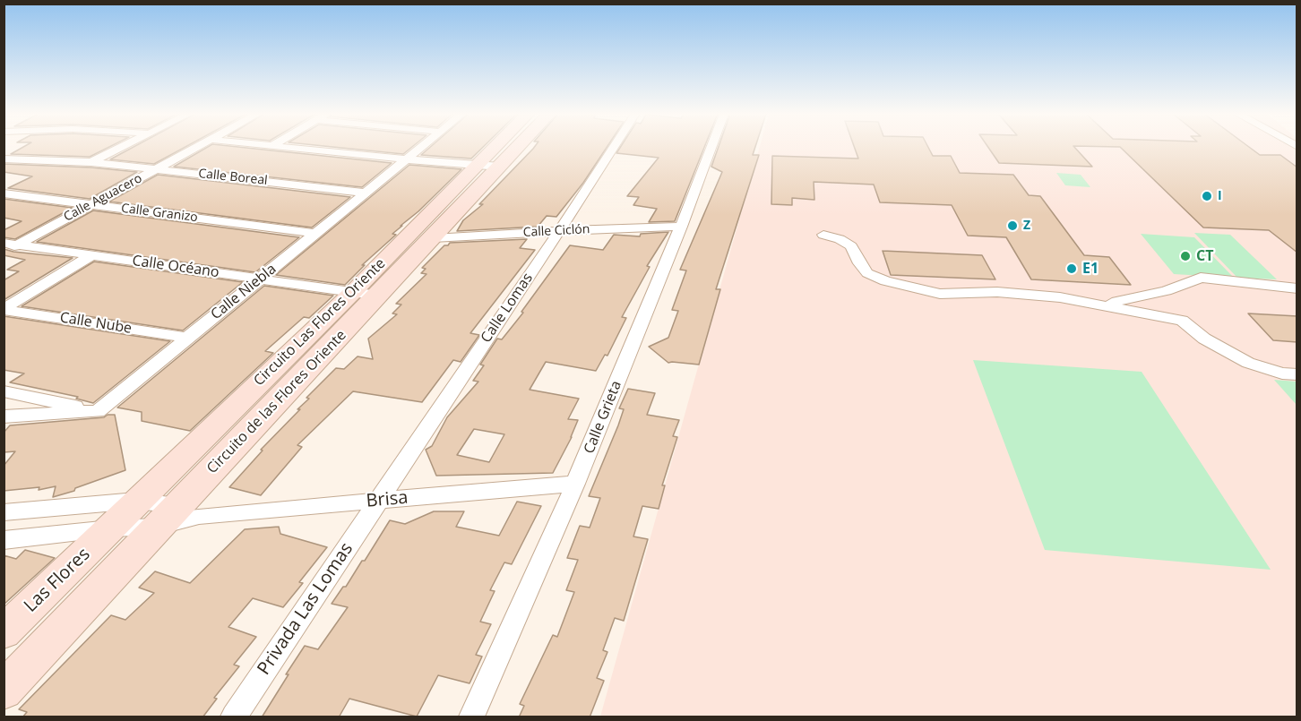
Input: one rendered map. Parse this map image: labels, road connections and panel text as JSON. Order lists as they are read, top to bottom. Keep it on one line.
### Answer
{"streets":{"main road":["Circuito Las Flores Oriente","Circuito de las Flores Oriente","Las Flores"],"street":["Calle Boreal","Calle Aguacero","Calle Granizo","Calle Ciclón","Calle Océano","Calle Niebla","Calle Lomas","Calle Nube","Calle Grieta","Brisa","Privada Las Lomas"]},"crossings":[["Calle Boreal","Calle Aguacero"],["Calle Boreal","Calle Niebla"],["Calle Aguacero","Calle Granizo"],["Calle Aguacero","Calle Océano"],["Calle Granizo","Calle Niebla"],["Calle Ciclón","Calle Lomas"],["Calle Ciclón","Circuito de las Flores Oriente"],["Calle Ciclón","Calle Grieta"],["Calle Océano","Calle Niebla"],["Calle Océano","Circuito Las Flores Oriente"],["Calle Océano","Circuito de las Flores Oriente"],["Calle Niebla","Calle Nube"],["Calle Lomas","Brisa"],["Calle Lomas","Privada Las Lomas"],["Circuito Las Flores Oriente","Las Flores"],["Circuito de las Flores Oriente","Brisa"],["Calle Grieta","Brisa"],["Brisa","Privada Las Lomas"]],"places":["I","Z","CT","E1"]}
